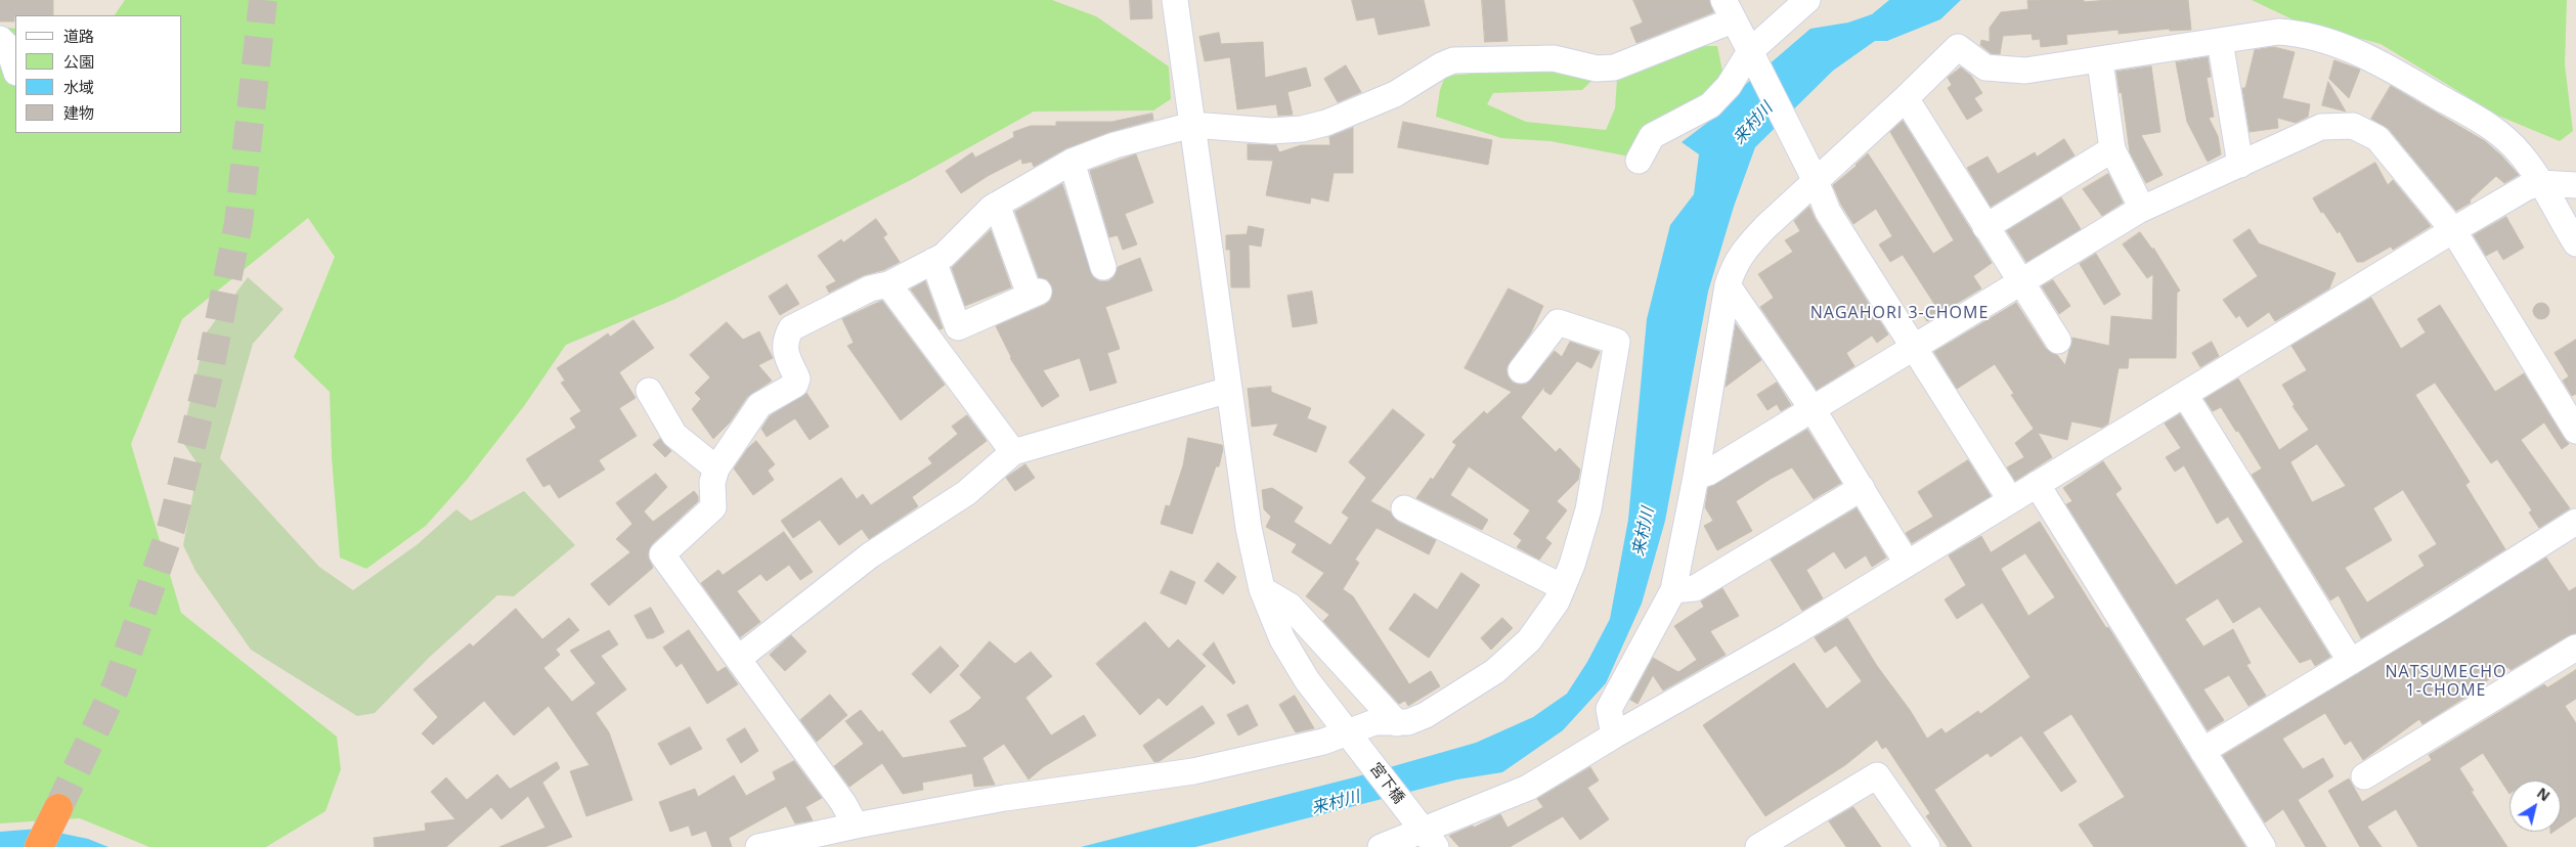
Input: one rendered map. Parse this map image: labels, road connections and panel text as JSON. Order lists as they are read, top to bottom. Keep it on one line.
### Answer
{"streets":{"street":["宮下橋"]},"districts":["NAGAHORI 3-CHOME","NATSUMECHO 1-CHOME"],"water":["来村川"],"legend":["道路","公園","水域","建物"],"north":"top right"}
